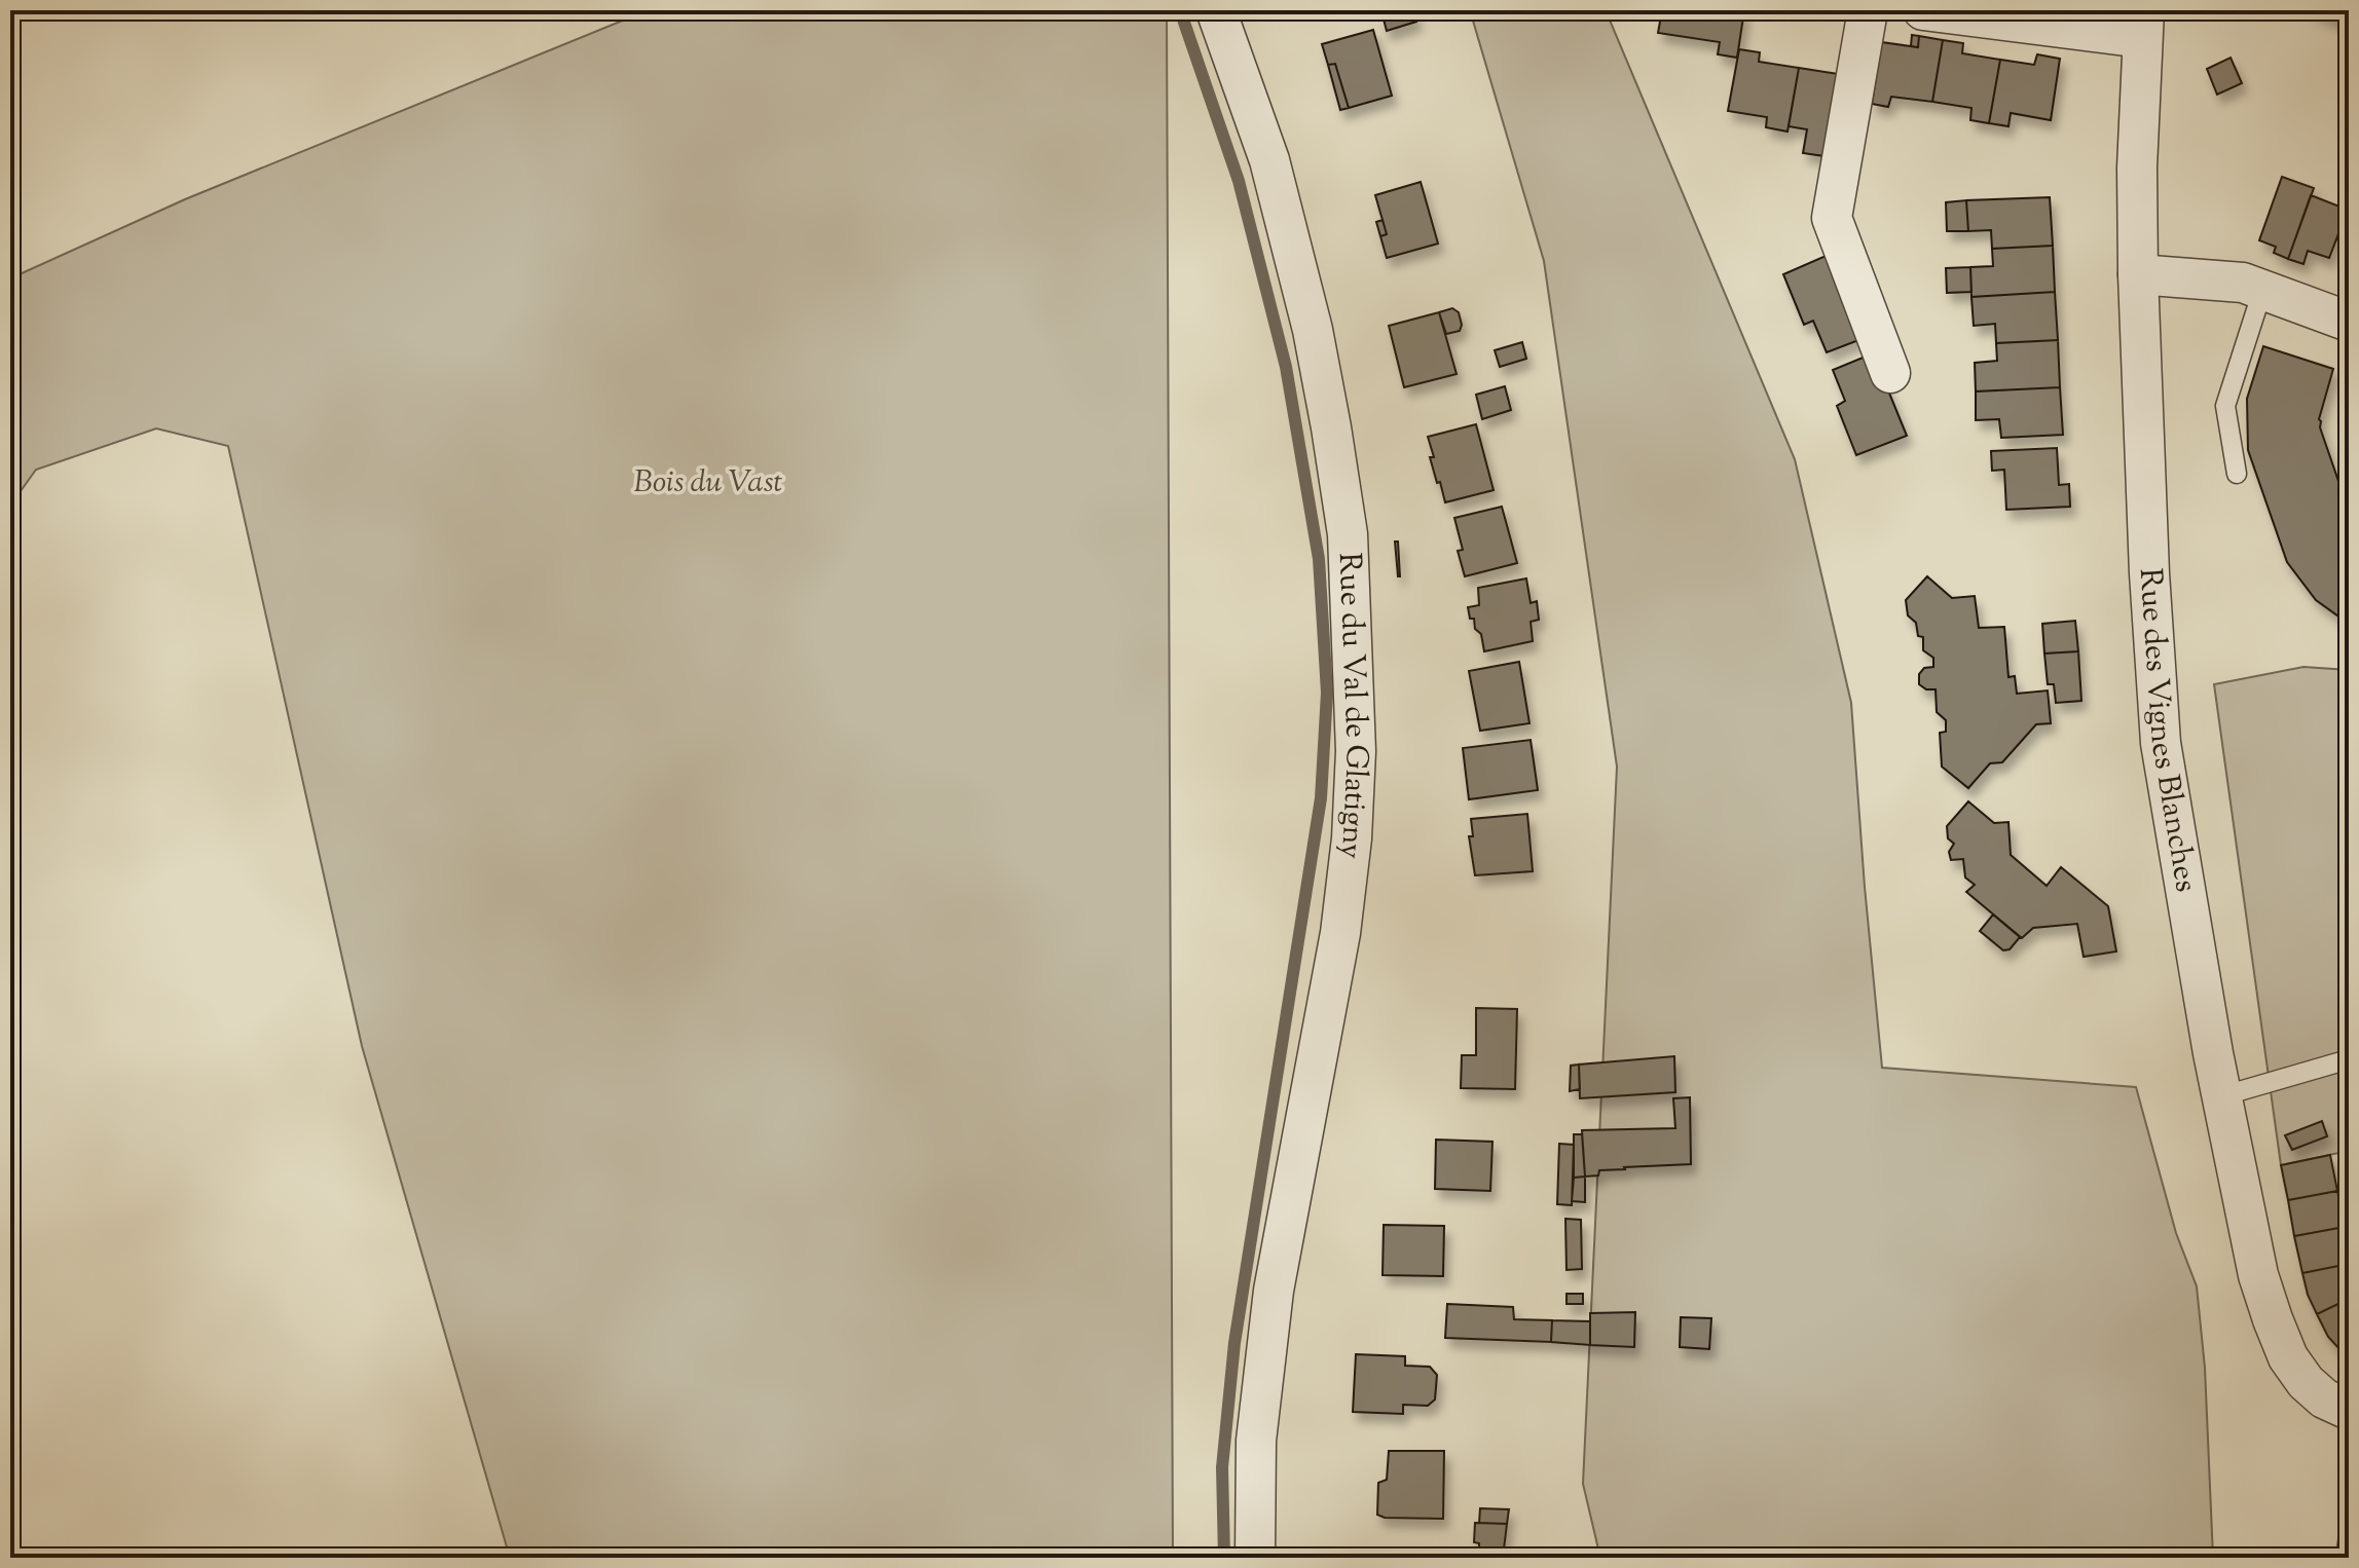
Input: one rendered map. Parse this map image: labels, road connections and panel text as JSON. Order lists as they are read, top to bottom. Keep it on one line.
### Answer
{"streets":{"street":["Rue du Val de Glatigny","Rue des Vignes Blanches"]},"parks":["Bois du Vast"]}
